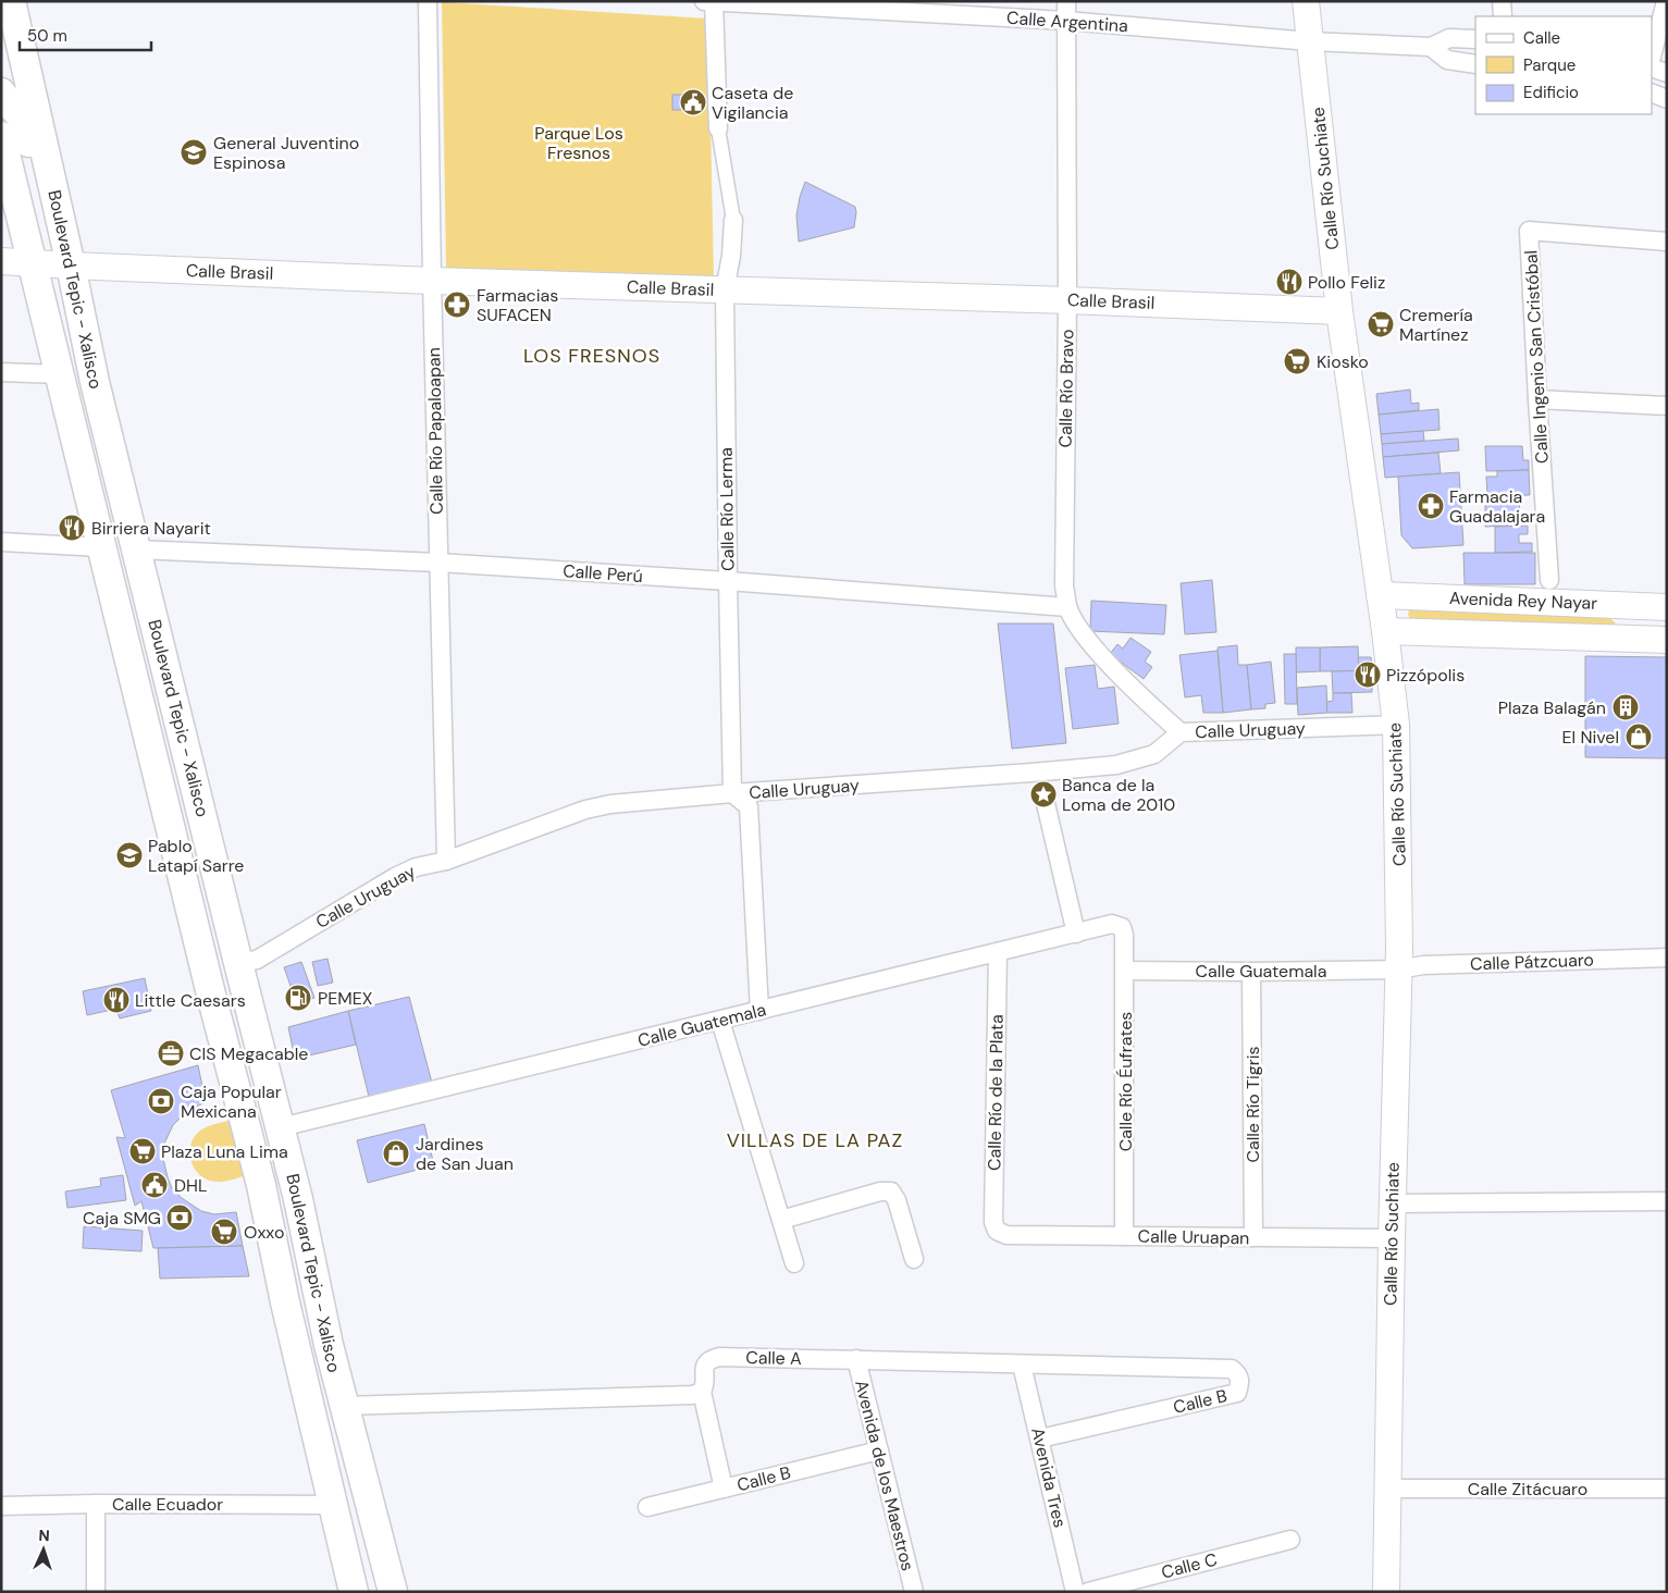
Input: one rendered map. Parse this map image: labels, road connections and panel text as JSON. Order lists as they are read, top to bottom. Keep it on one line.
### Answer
{"streets":{"main road":["Calle Río Suchiate","Calle Brasil","Boulevard Tepic - Xalisco","Avenida Rey Nayar"],"street":["Calle Argentina","Calle Ingenio San Cristóbal","Calle Río Bravo","Calle Río Papaloapan","Calle Río Lerma","Calle Perú","Calle Uruguay","Calle Pátzcuaro","Calle Guatemala","Calle Río Éufrates","Calle Río de la Plata","Calle Río Tigris","Calle Uruapan","Calle A","Calle B","Avenida de los Maestros","Avenida Tres","Calle Zitácuaro","Calle Ecuador","Calle C"]},"crossings":[["Calle Argentina","Calle Río Suchiate"],["Calle Argentina","Calle Río Bravo"],["Calle Argentina","Calle Río Lerma"],["Calle Río Suchiate","Calle Brasil"],["Calle Río Suchiate","Avenida Rey Nayar"],["Calle Río Suchiate","Calle Uruguay"],["Calle Río Suchiate","Calle Pátzcuaro"],["Calle Río Suchiate","Calle Guatemala"],["Calle Río Suchiate","Calle Uruapan"],["Calle Río Suchiate","Calle Zitácuaro"],["Calle Brasil","Boulevard Tepic - Xalisco"],["Calle Brasil","Calle Río Bravo"],["Calle Brasil","Calle Río Papaloapan"],["Calle Brasil","Calle Río Lerma"],["Boulevard Tepic - Xalisco","Calle Perú"],["Boulevard Tepic - Xalisco","Calle Uruguay"],["Boulevard Tepic - Xalisco","Calle Guatemala"],["Boulevard Tepic - Xalisco","Calle Ecuador"],["Calle Río Bravo","Calle Perú"],["Calle Río Bravo","Calle Uruguay"],["Calle Río Papaloapan","Calle Perú"],["Calle Río Papaloapan","Calle Uruguay"],["Calle Río Lerma","Calle Perú"],["Calle Río Lerma","Calle Uruguay"],["Calle Pátzcuaro","Calle Guatemala"],["Calle Guatemala","Calle Río Éufrates"],["Calle Guatemala","Calle Río de la Plata"],["Calle Guatemala","Calle Río Tigris"],["Calle Río Éufrates","Calle Uruapan"],["Calle Río de la Plata","Calle Uruapan"],["Calle Río Tigris","Calle Uruapan"],["Calle A","Calle B"],["Calle A","Avenida de los Maestros"],["Calle A","Avenida Tres"],["Calle B","Avenida de los Maestros"],["Calle B","Avenida Tres"]],"districts":["LOS FRESNOS","VILLAS DE LA PAZ"],"parks":["Parque Los Fresnos"],"places":{"public building":["Caseta de Vigilancia","DHL"],"school or university":["General Juventino Espinosa","Pablo Latapí Sarre"],"restaurant":["Pollo Feliz","Birriera Nayarit","Pizzópolis","Little Caesars"],"pharmacy":["Farmacias SUFACEN","Farmacia Guadalajara"],"supermarket":["Cremería Martínez","Kiosko","Plaza Luna Lima","Oxxo"],"building":["Plaza Balagán"],"shop":["El Nivel","Jardines de San Juan"],"place":["Banca de la Loma de 2010"],"fuel station":["PEMEX"],"office":["CIS Megacable"],"bank":["Caja Popular Mexicana","Caja SMG"]},"legend":["Calle","Parque","Edificio"],"scale_bar":"50 m","north":"top"}
